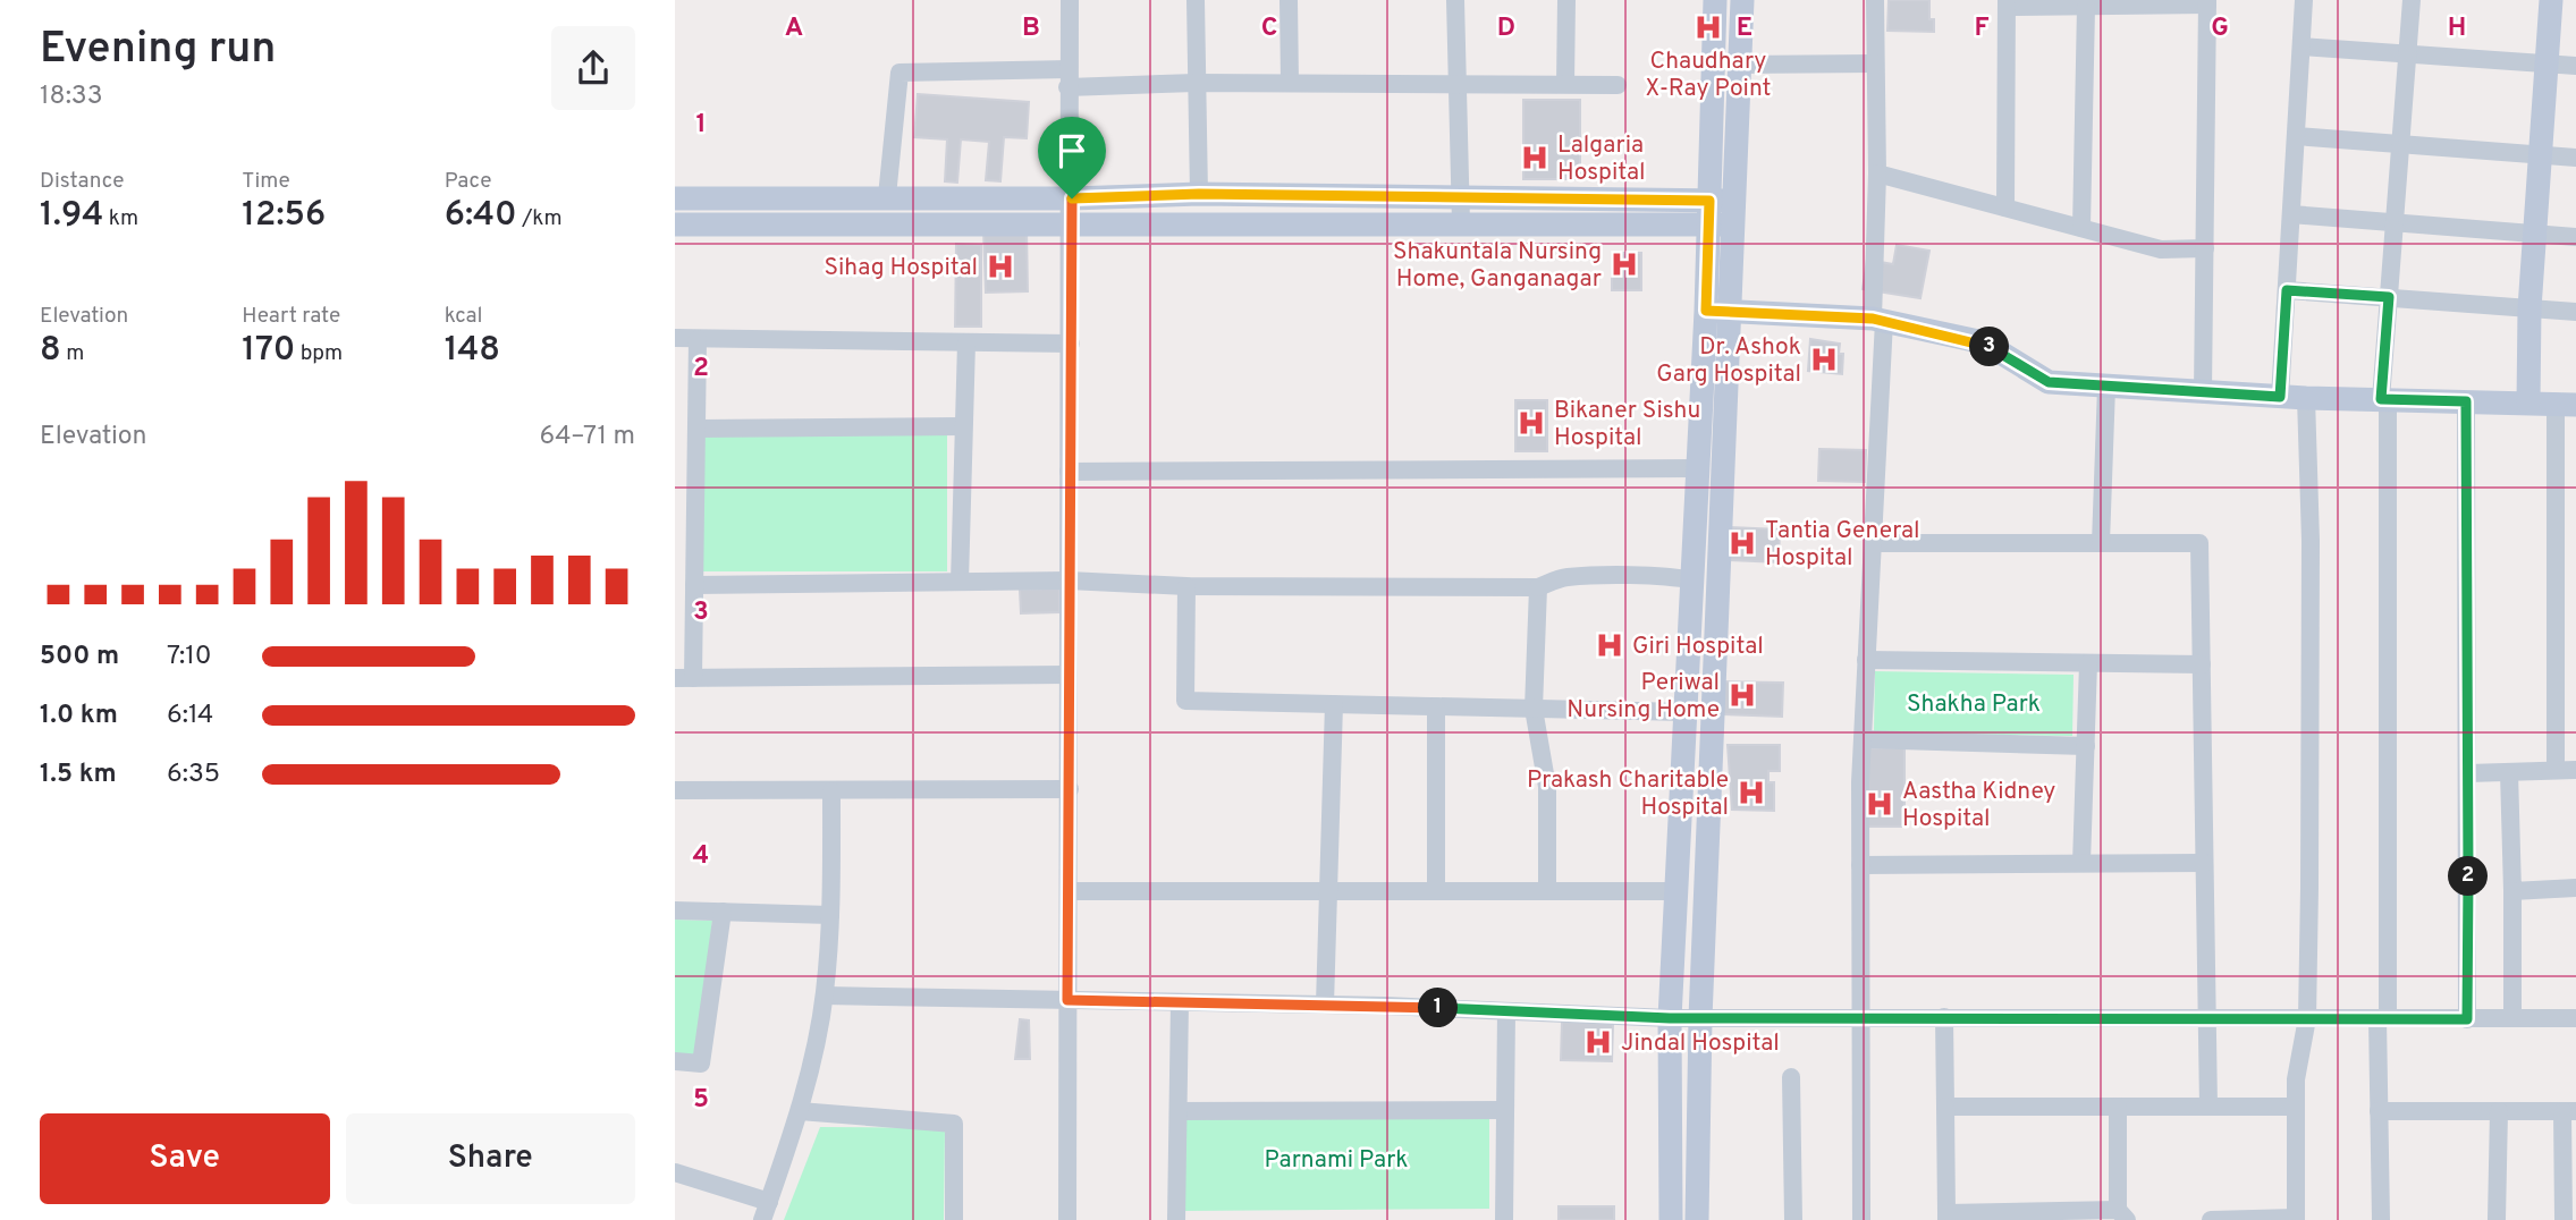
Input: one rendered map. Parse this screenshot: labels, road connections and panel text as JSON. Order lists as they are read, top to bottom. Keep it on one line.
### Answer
{"parks":["Shakha Park","Parnami Park"],"places":{"hospital":["Chaudhary X-Ray Point","Lalgaria Hospital","Shakuntala Nursing Home, Ganganagar","Sihag Hospital","Dr. Ashok Garg Hospital","Bikaner Sishu Hospital","Tantia General Hospital","Giri Hospital","Periwal Nursing Home","Prakash Charitable Hospital","Aastha Kidney Hospital","Jindal Hospital"]},"page":{"heading":["Evening run","18:33"],"stats":[["Distance","1.94 km"],["Time","12:56"],["Pace","6:40 /km"],["Elevation","8 m"],["Heart rate","170 bpm"],["kcal","148"]],"pins":["3","2","1"],"chart":["Elevation","64–71 m"],"list":[{"name":"500 m","note":"7:10"},{"name":"1.0 km","note":"6:14"},{"name":"1.5 km","note":"6:35"}],"buttons":["Save","Share"]},"grid":{"columns":["A","B","C","D","E","F","G","H"],"rows":["1","2","3","4","5"]}}
